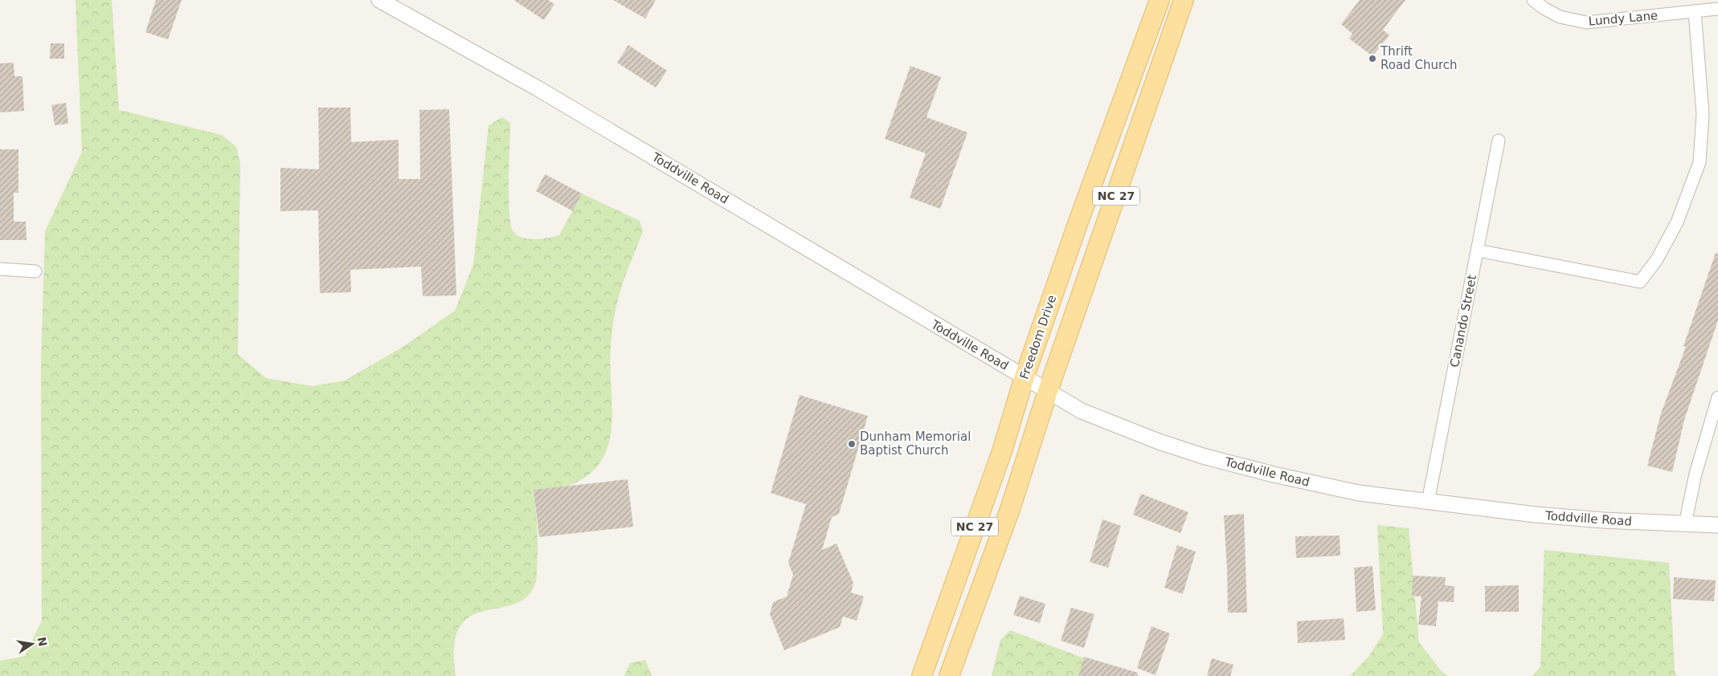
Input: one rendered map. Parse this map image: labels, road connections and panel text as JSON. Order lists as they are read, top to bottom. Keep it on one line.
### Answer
{"streets":{"main road":["NC 27","Freedom Drive"],"street":["Lundy Lane","Toddville Road","Canando Street"]},"crossings":[["Toddville Road","NC 27"],["Toddville Road","Canando Street"],["Toddville Road","Freedom Drive"]],"places":["Thrift Road Church","Dunham Memorial Baptist Church"],"north":"right"}
